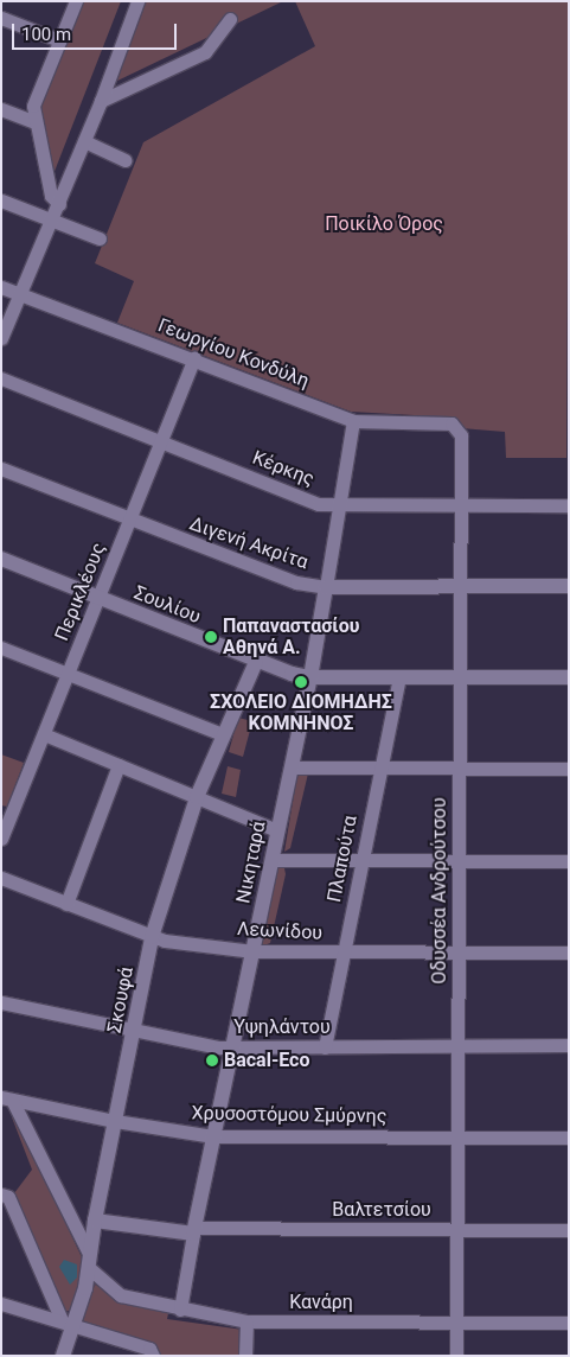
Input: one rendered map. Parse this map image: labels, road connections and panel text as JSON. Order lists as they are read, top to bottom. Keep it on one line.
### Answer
{"streets":{"street":["Γεωργίου Κονδύλη","Κέρκης","Διγενή Ακρίτα","Περικλέους","Σουλίου","Πλαπούτα","Νικηταρά","Οδυσσέα Ανδρούτσου","Λεωνίδου","Σκουφά","Υψηλάντου","Χρυσοστόμου Σμύρνης","Βαλτετσίου","Κανάρη"]},"crossings":[["Γεωργίου Κονδύλη","Περικλέους"],["Γεωργίου Κονδύλη","Νικηταρά"],["Γεωργίου Κονδύλη","Οδυσσέα Ανδρούτσου"],["Κέρκης","Περικλέους"],["Κέρκης","Νικηταρά"],["Κέρκης","Οδυσσέα Ανδρούτσου"],["Διγενή Ακρίτα","Περικλέους"],["Διγενή Ακρίτα","Νικηταρά"],["Διγενή Ακρίτα","Οδυσσέα Ανδρούτσου"],["Περικλέους","Σουλίου"],["Σουλίου","Πλαπούτα"],["Σουλίου","Νικηταρά"],["Σουλίου","Οδυσσέα Ανδρούτσου"],["Σουλίου","Σκουφά"],["Πλαπούτα","Λεωνίδου"],["Πλαπούτα","Υψηλάντου"],["Νικηταρά","Λεωνίδου"],["Νικηταρά","Υψηλάντου"],["Νικηταρά","Χρυσοστόμου Σμύρνης"],["Νικηταρά","Βαλτετσίου"],["Νικηταρά","Κανάρη"],["Οδυσσέα Ανδρούτσου","Λεωνίδου"],["Οδυσσέα Ανδρούτσου","Υψηλάντου"],["Οδυσσέα Ανδρούτσου","Χρυσοστόμου Σμύρνης"],["Οδυσσέα Ανδρούτσου","Βαλτετσίου"],["Οδυσσέα Ανδρούτσου","Κανάρη"],["Λεωνίδου","Σκουφά"],["Σκουφά","Υψηλάντου"],["Σκουφά","Χρυσοστόμου Σμύρνης"],["Σκουφά","Κανάρη"]],"parks":["Ποικίλο Όρος"],"places":["Παπαναστασίου Αθηνά Α.","ΣΧΟΛΕΙΟ ΔΙΟΜΗΔΗΣ ΚΟΜΝΗΝΟΣ","Bacal-Eco"],"scale_bar":"100 m"}
